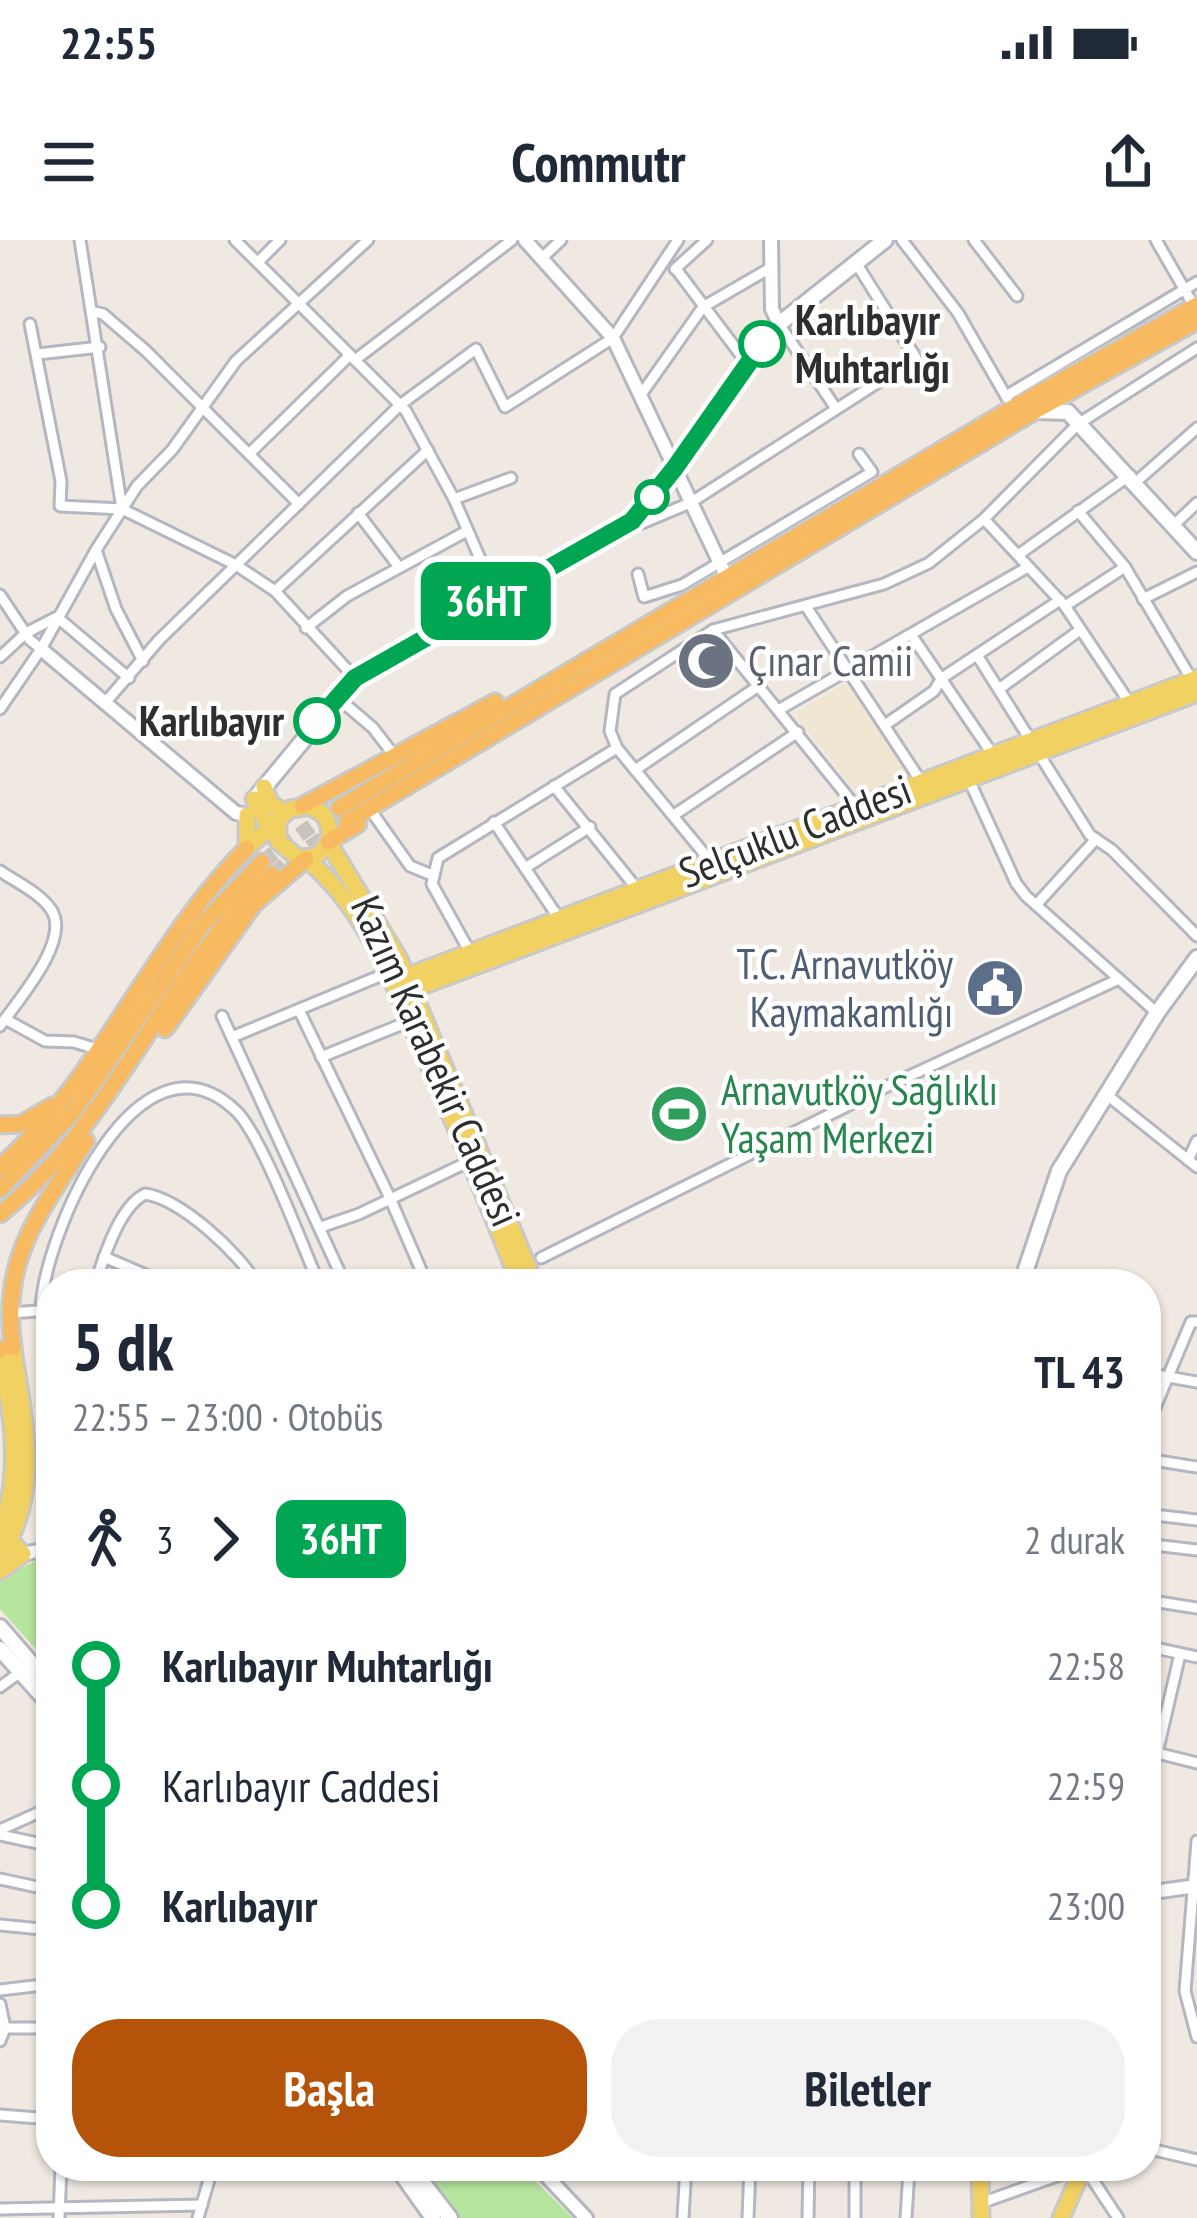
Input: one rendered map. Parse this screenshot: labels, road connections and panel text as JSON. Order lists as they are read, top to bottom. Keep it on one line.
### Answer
{"streets":{"main road":["Selçuklu Caddesi","Kazım Karabekir Caddesi"]},"crossings":[["Selçuklu Caddesi","Kazım Karabekir Caddesi"]],"places":{"other":["Karlıbayır Muhtarlığı","Karlıbayır"],"mosque":["Çınar Camii"],"public building":["T.C. Arnavutköy Kaymakamlığı"],"sports":["Arnavutköy Sağlıklı Yaşam Merkezi"]},"lines":["bus line 36HT"],"page":{"status":"22:55","header":"Commutr","on_map":"36HT","heading":["5 dk","22:55 – 23:00 · Otobüs","TL 43"],"legs":["3","36HT","2 durak"],"list":[{"name":"Karlıbayır Muhtarlığı","value":"22:58"},{"name":"Karlıbayır Caddesi","value":"22:59"},{"name":"Karlıbayır","value":"23:00"}],"buttons":["Başla","Biletler"]}}
